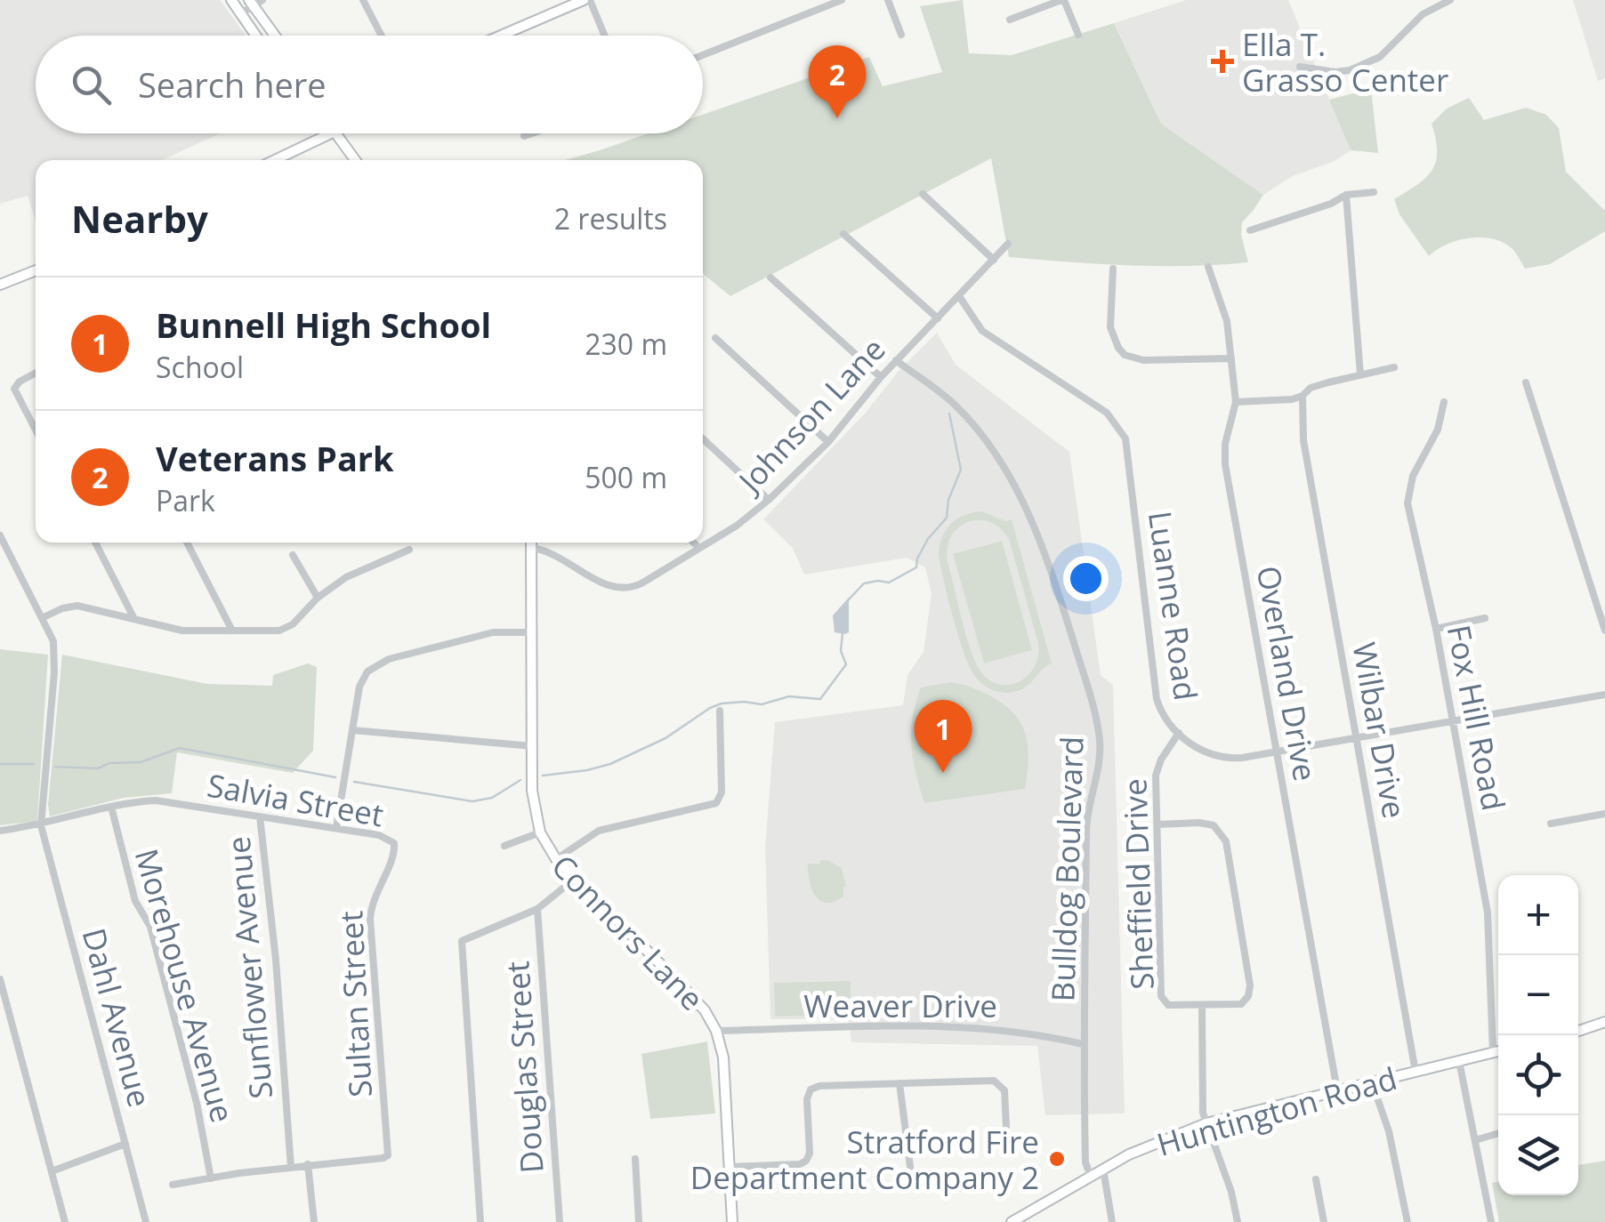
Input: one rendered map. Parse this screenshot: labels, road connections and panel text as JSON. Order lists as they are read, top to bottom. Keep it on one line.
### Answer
{"streets":{"street":["Johnson Lane","Luanne Road","Overland Drive","Fox Hill Road","Wilbar Drive","Salvia Street","Bulldog Boulevard","Sheffield Drive","Connors Lane","Sunflower Avenue","Morehouse Avenue","Sultan Street","Weaver Drive","Dahl Avenue","Douglas Street","Huntington Road"]},"crossings":[["Johnson Lane","Luanne Road"],["Johnson Lane","Bulldog Boulevard"],["Johnson Lane","Connors Lane"],["Luanne Road","Overland Drive"],["Luanne Road","Fox Hill Road"],["Luanne Road","Wilbar Drive"],["Luanne Road","Sheffield Drive"],["Overland Drive","Huntington Road"],["Fox Hill Road","Huntington Road"],["Wilbar Drive","Huntington Road"],["Salvia Street","Sunflower Avenue"],["Salvia Street","Morehouse Avenue"],["Salvia Street","Sultan Street"],["Salvia Street","Dahl Avenue"],["Bulldog Boulevard","Weaver Drive"],["Bulldog Boulevard","Huntington Road"],["Connors Lane","Weaver Drive"]],"places":{"health":["Ella T. Grasso Center"],"other":["Stratford Fire Department Company 2"]},"page":{"search":"Search here","pins":["2","1"],"heading":["Nearby","2 results"],"list":[{"mark":"1","name":"Bunnell High School","note":"School","value":"230 m"},{"mark":"2","name":"Veterans Park","note":"Park","value":"500 m"}],"map_buttons":["+","−"]}}
